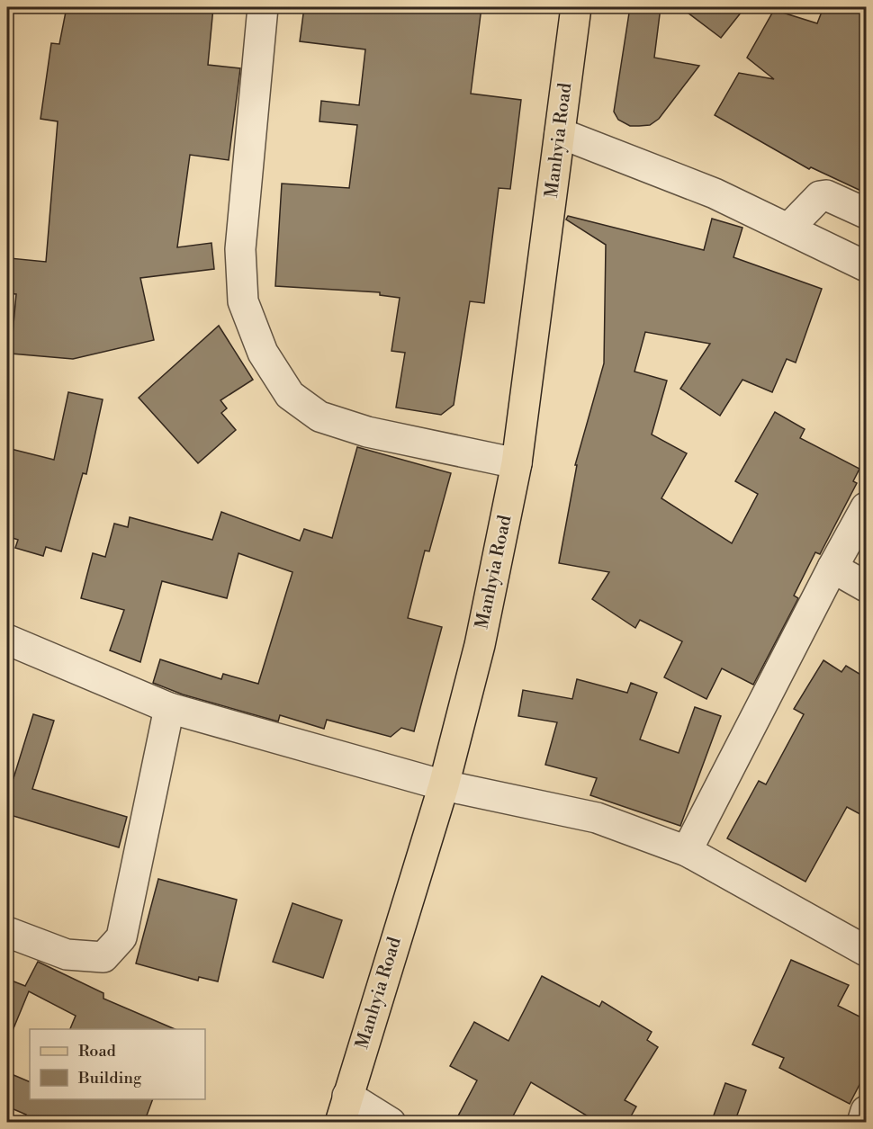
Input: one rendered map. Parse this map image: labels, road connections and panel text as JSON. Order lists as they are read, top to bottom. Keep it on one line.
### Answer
{"streets":{"main road":["Manhyia Road"]},"legend":["Road","Building"]}
